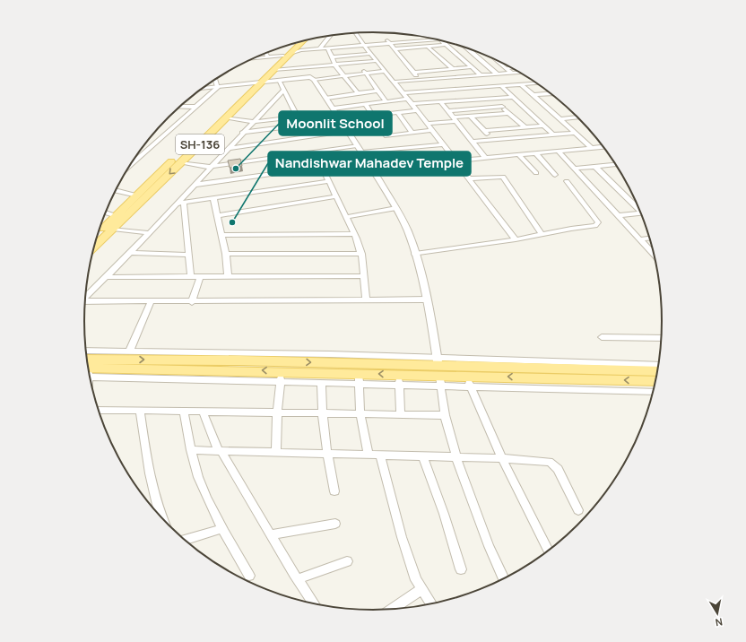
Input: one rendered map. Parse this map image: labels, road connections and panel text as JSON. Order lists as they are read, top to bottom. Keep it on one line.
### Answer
{"streets":{"main road":["SH-136"]},"places":["Moonlit School","Nandishwar Mahadev Temple"],"north":"bottom"}
